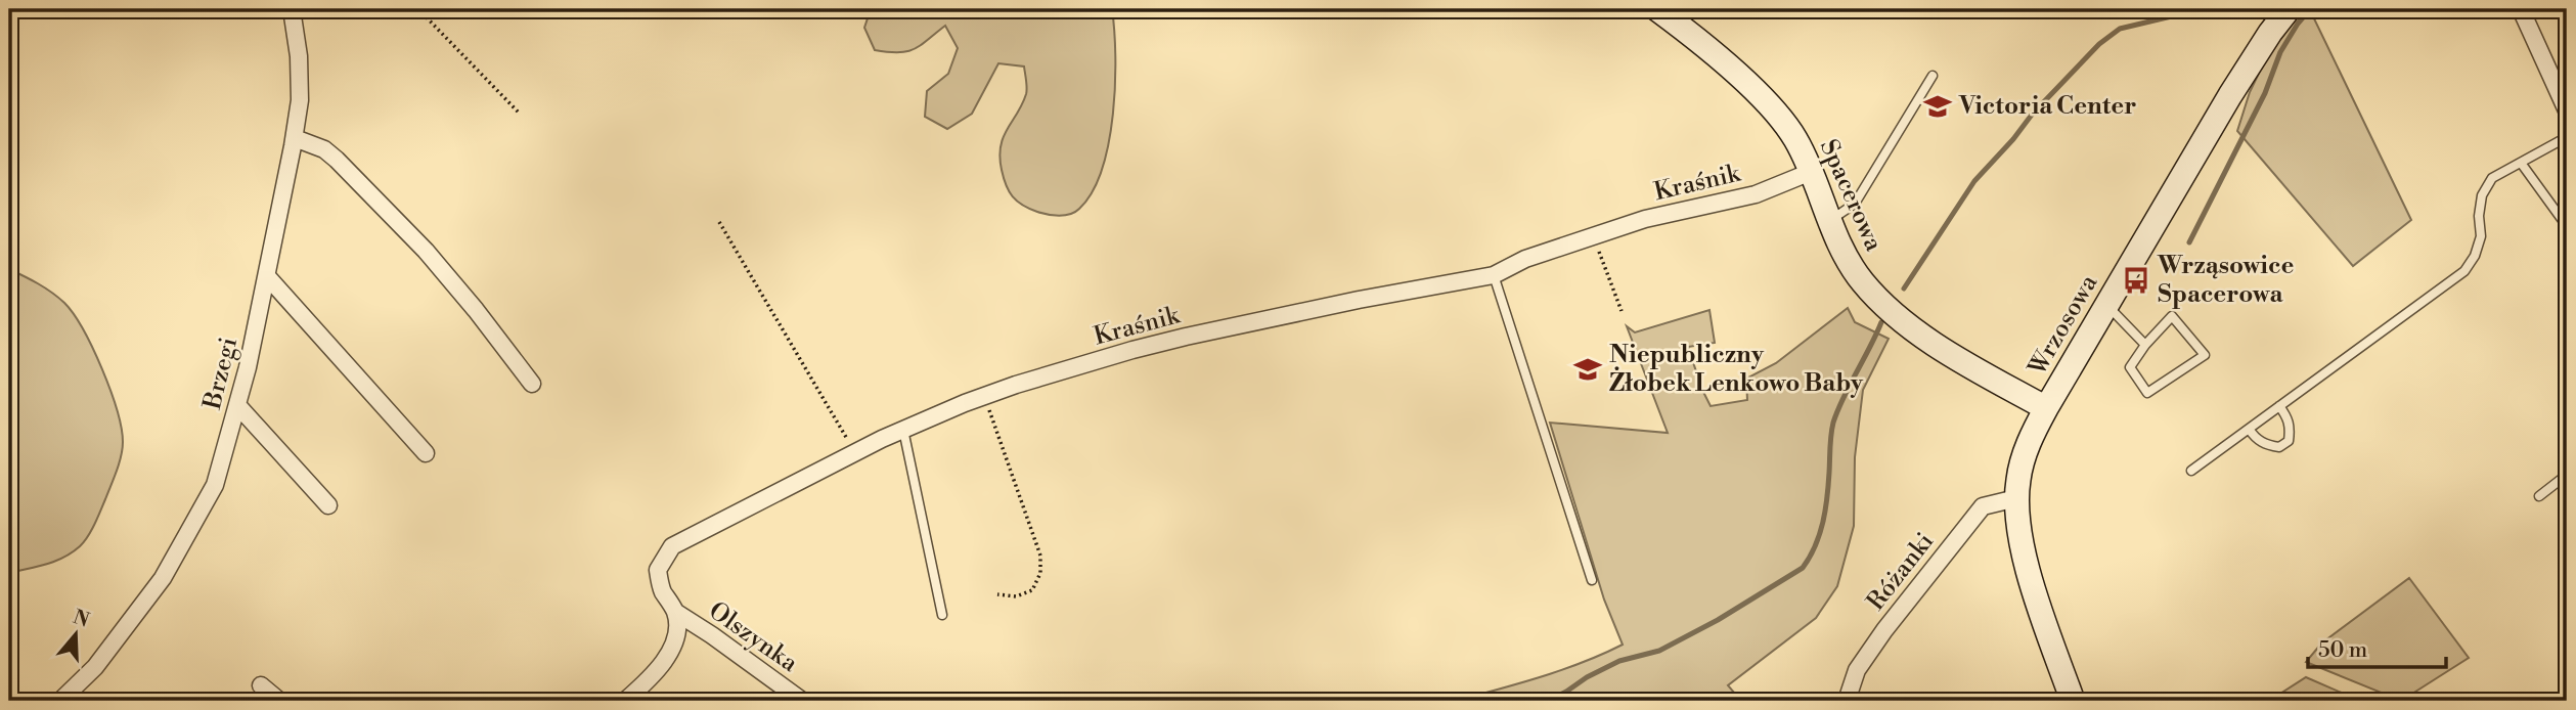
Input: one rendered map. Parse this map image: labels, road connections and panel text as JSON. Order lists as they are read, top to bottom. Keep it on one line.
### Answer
{"streets":{"street":["Kraśnik","Spacerowa","Wrzosowa","Brzegi","Różanki","Olszynka"]},"crossings":[["Kraśnik","Spacerowa"],["Kraśnik","Olszynka"],["Spacerowa","Wrzosowa"],["Wrzosowa","Różanki"]],"places":{"school or university":["Victoria Center","Niepubliczny Żłobek Lenkowo Baby"],"bus stop":["Wrząsowice Spacerowa"]},"scale_bar":"50 m","north":"top"}
